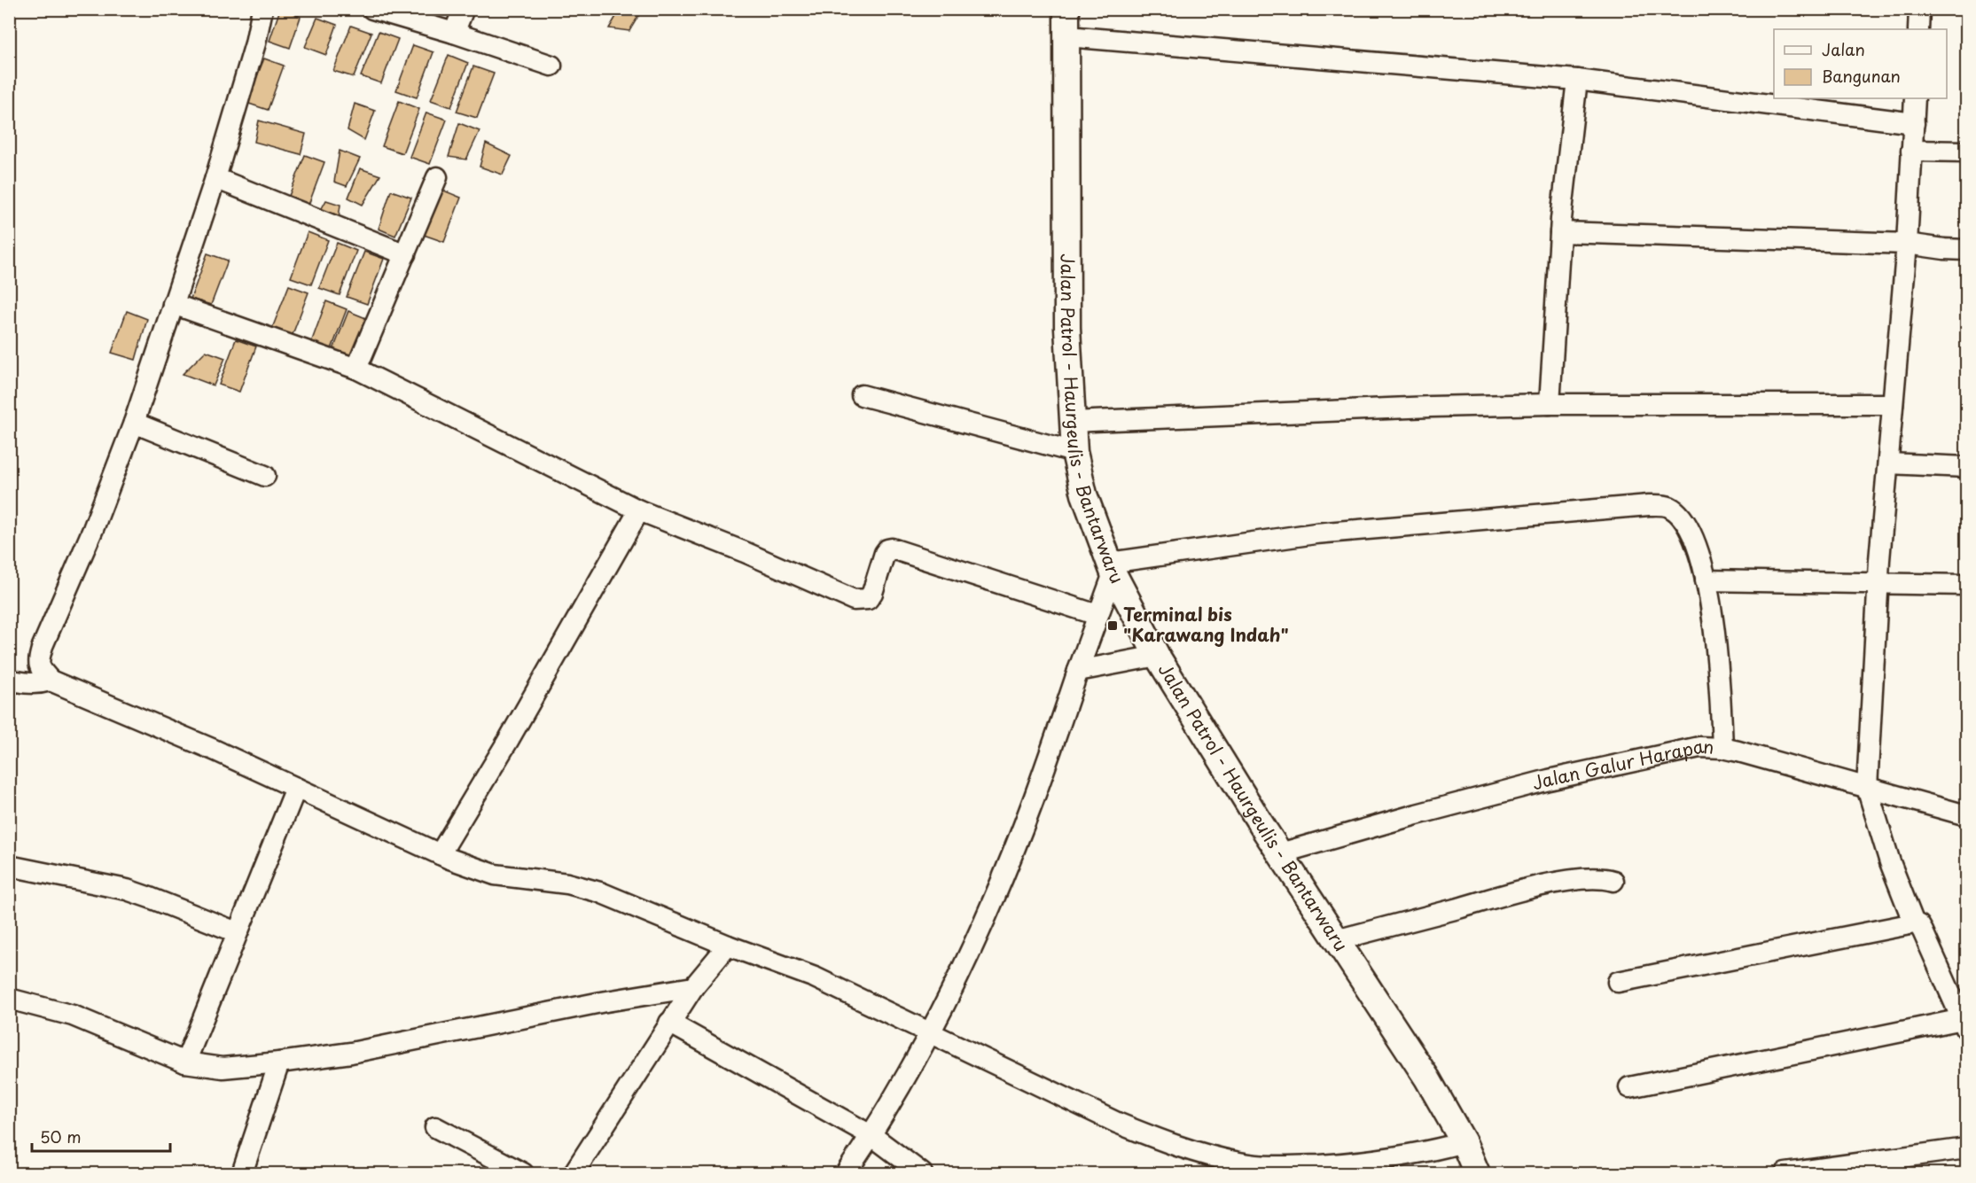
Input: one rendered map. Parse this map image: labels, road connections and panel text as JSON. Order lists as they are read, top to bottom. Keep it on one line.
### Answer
{"streets":{"main road":["Jalan Patrol - Haurgeulis - Bantarwaru"],"street":["Jalan Galur Harapan"]},"crossings":[["Jalan Patrol - Haurgeulis - Bantarwaru","Jalan Galur Harapan"]],"places":{"transit":["Terminal bis \"Karawang Indah\""]},"legend":["Jalan","Bangunan"],"scale_bar":"50 m"}
